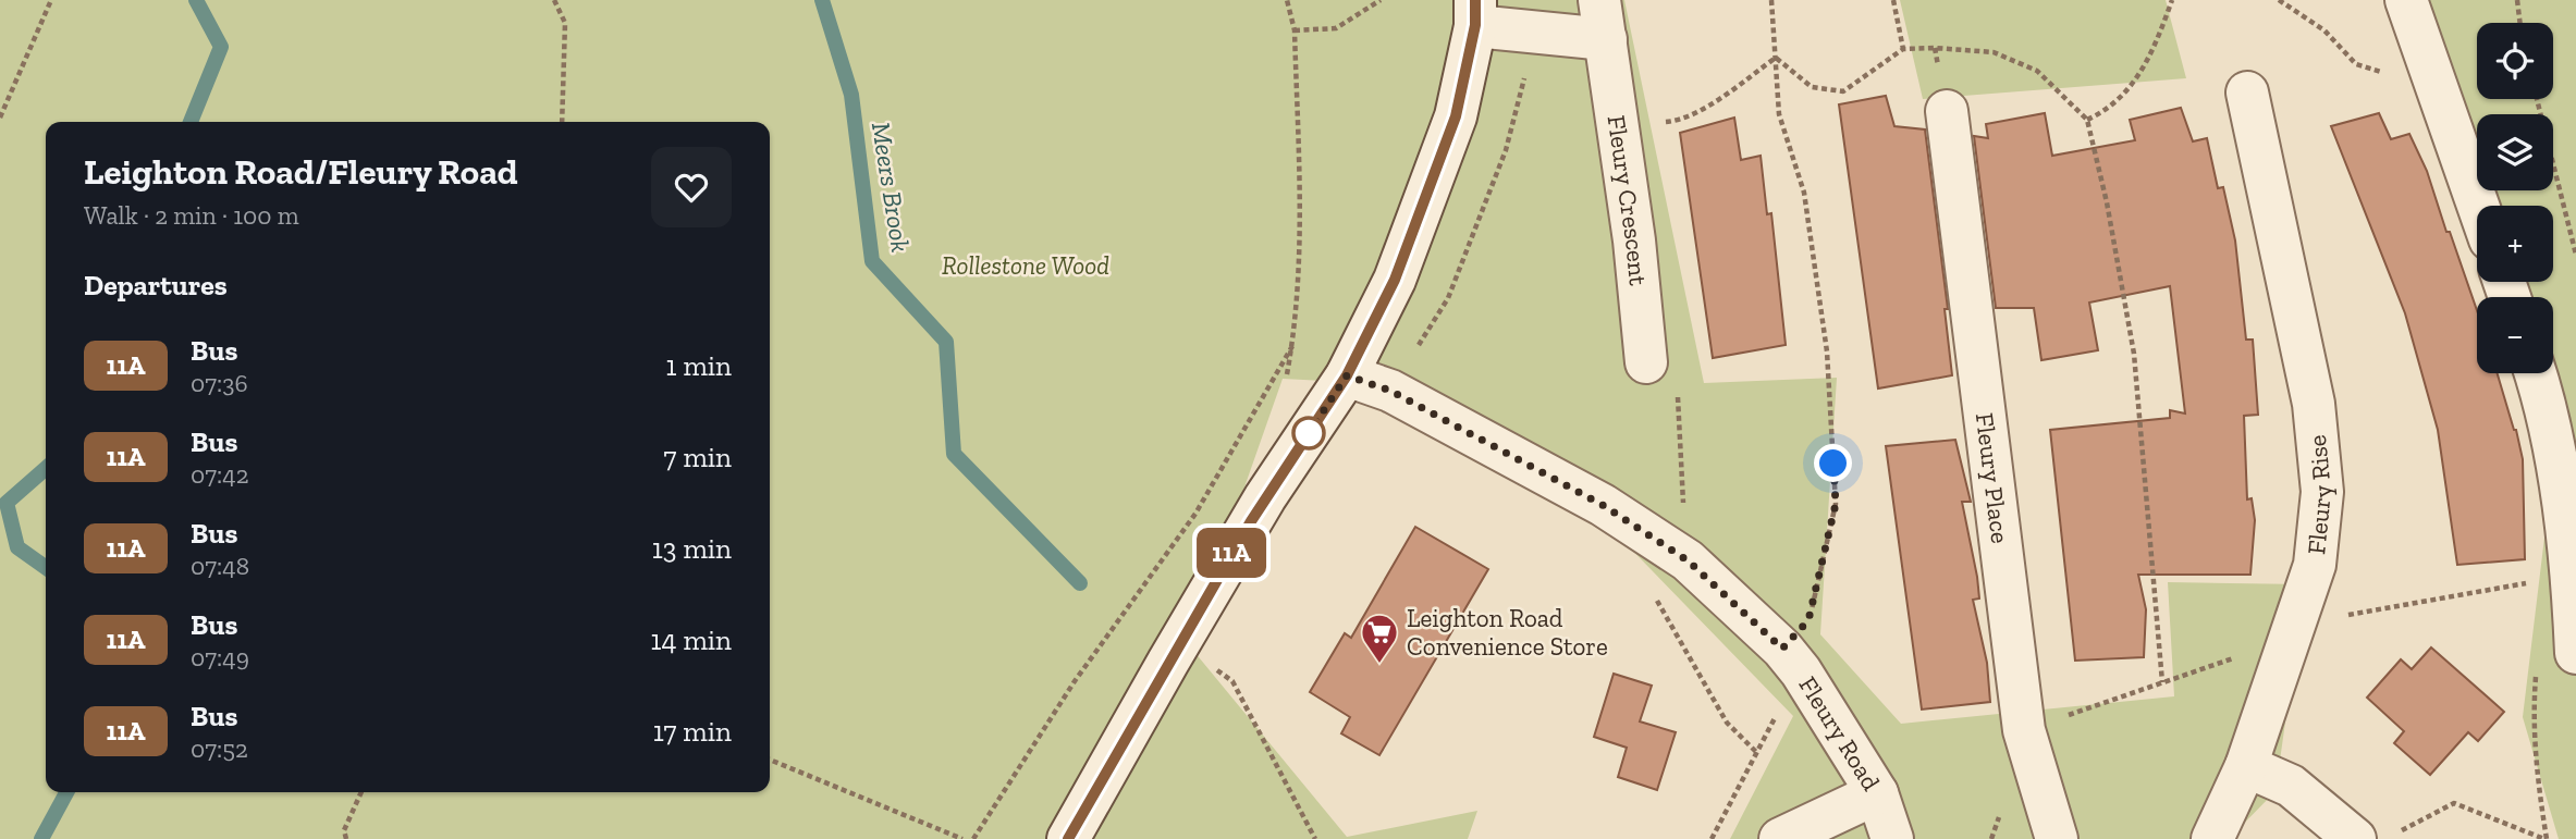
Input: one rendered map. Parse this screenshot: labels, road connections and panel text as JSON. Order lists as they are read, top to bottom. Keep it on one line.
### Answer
{"streets":{"street":["Fleury Crescent","Fleury Place","Fleury Rise","Fleury Road"]},"water":["Meers Brook"],"parks":["Rollestone Wood"],"places":{"supermarket":["Leighton Road Convenience Store"]},"lines":["bus line 11A"],"page":{"on_map":"11A","map_buttons":["+","−"],"heading":[["Leighton Road/Fleury Road","Walk · 2 min · 100 m"],"Departures"],"list":[{"mark":"11A","name":"Bus","note":"07:36","value":"1 min"},{"mark":"11A","name":"Bus","note":"07:42","value":"7 min"},{"mark":"11A","name":"Bus","note":"07:48","value":"13 min"},{"mark":"11A","name":"Bus","note":"07:49","value":"14 min"},{"mark":"11A","name":"Bus","note":"07:52","value":"17 min"}]}}
